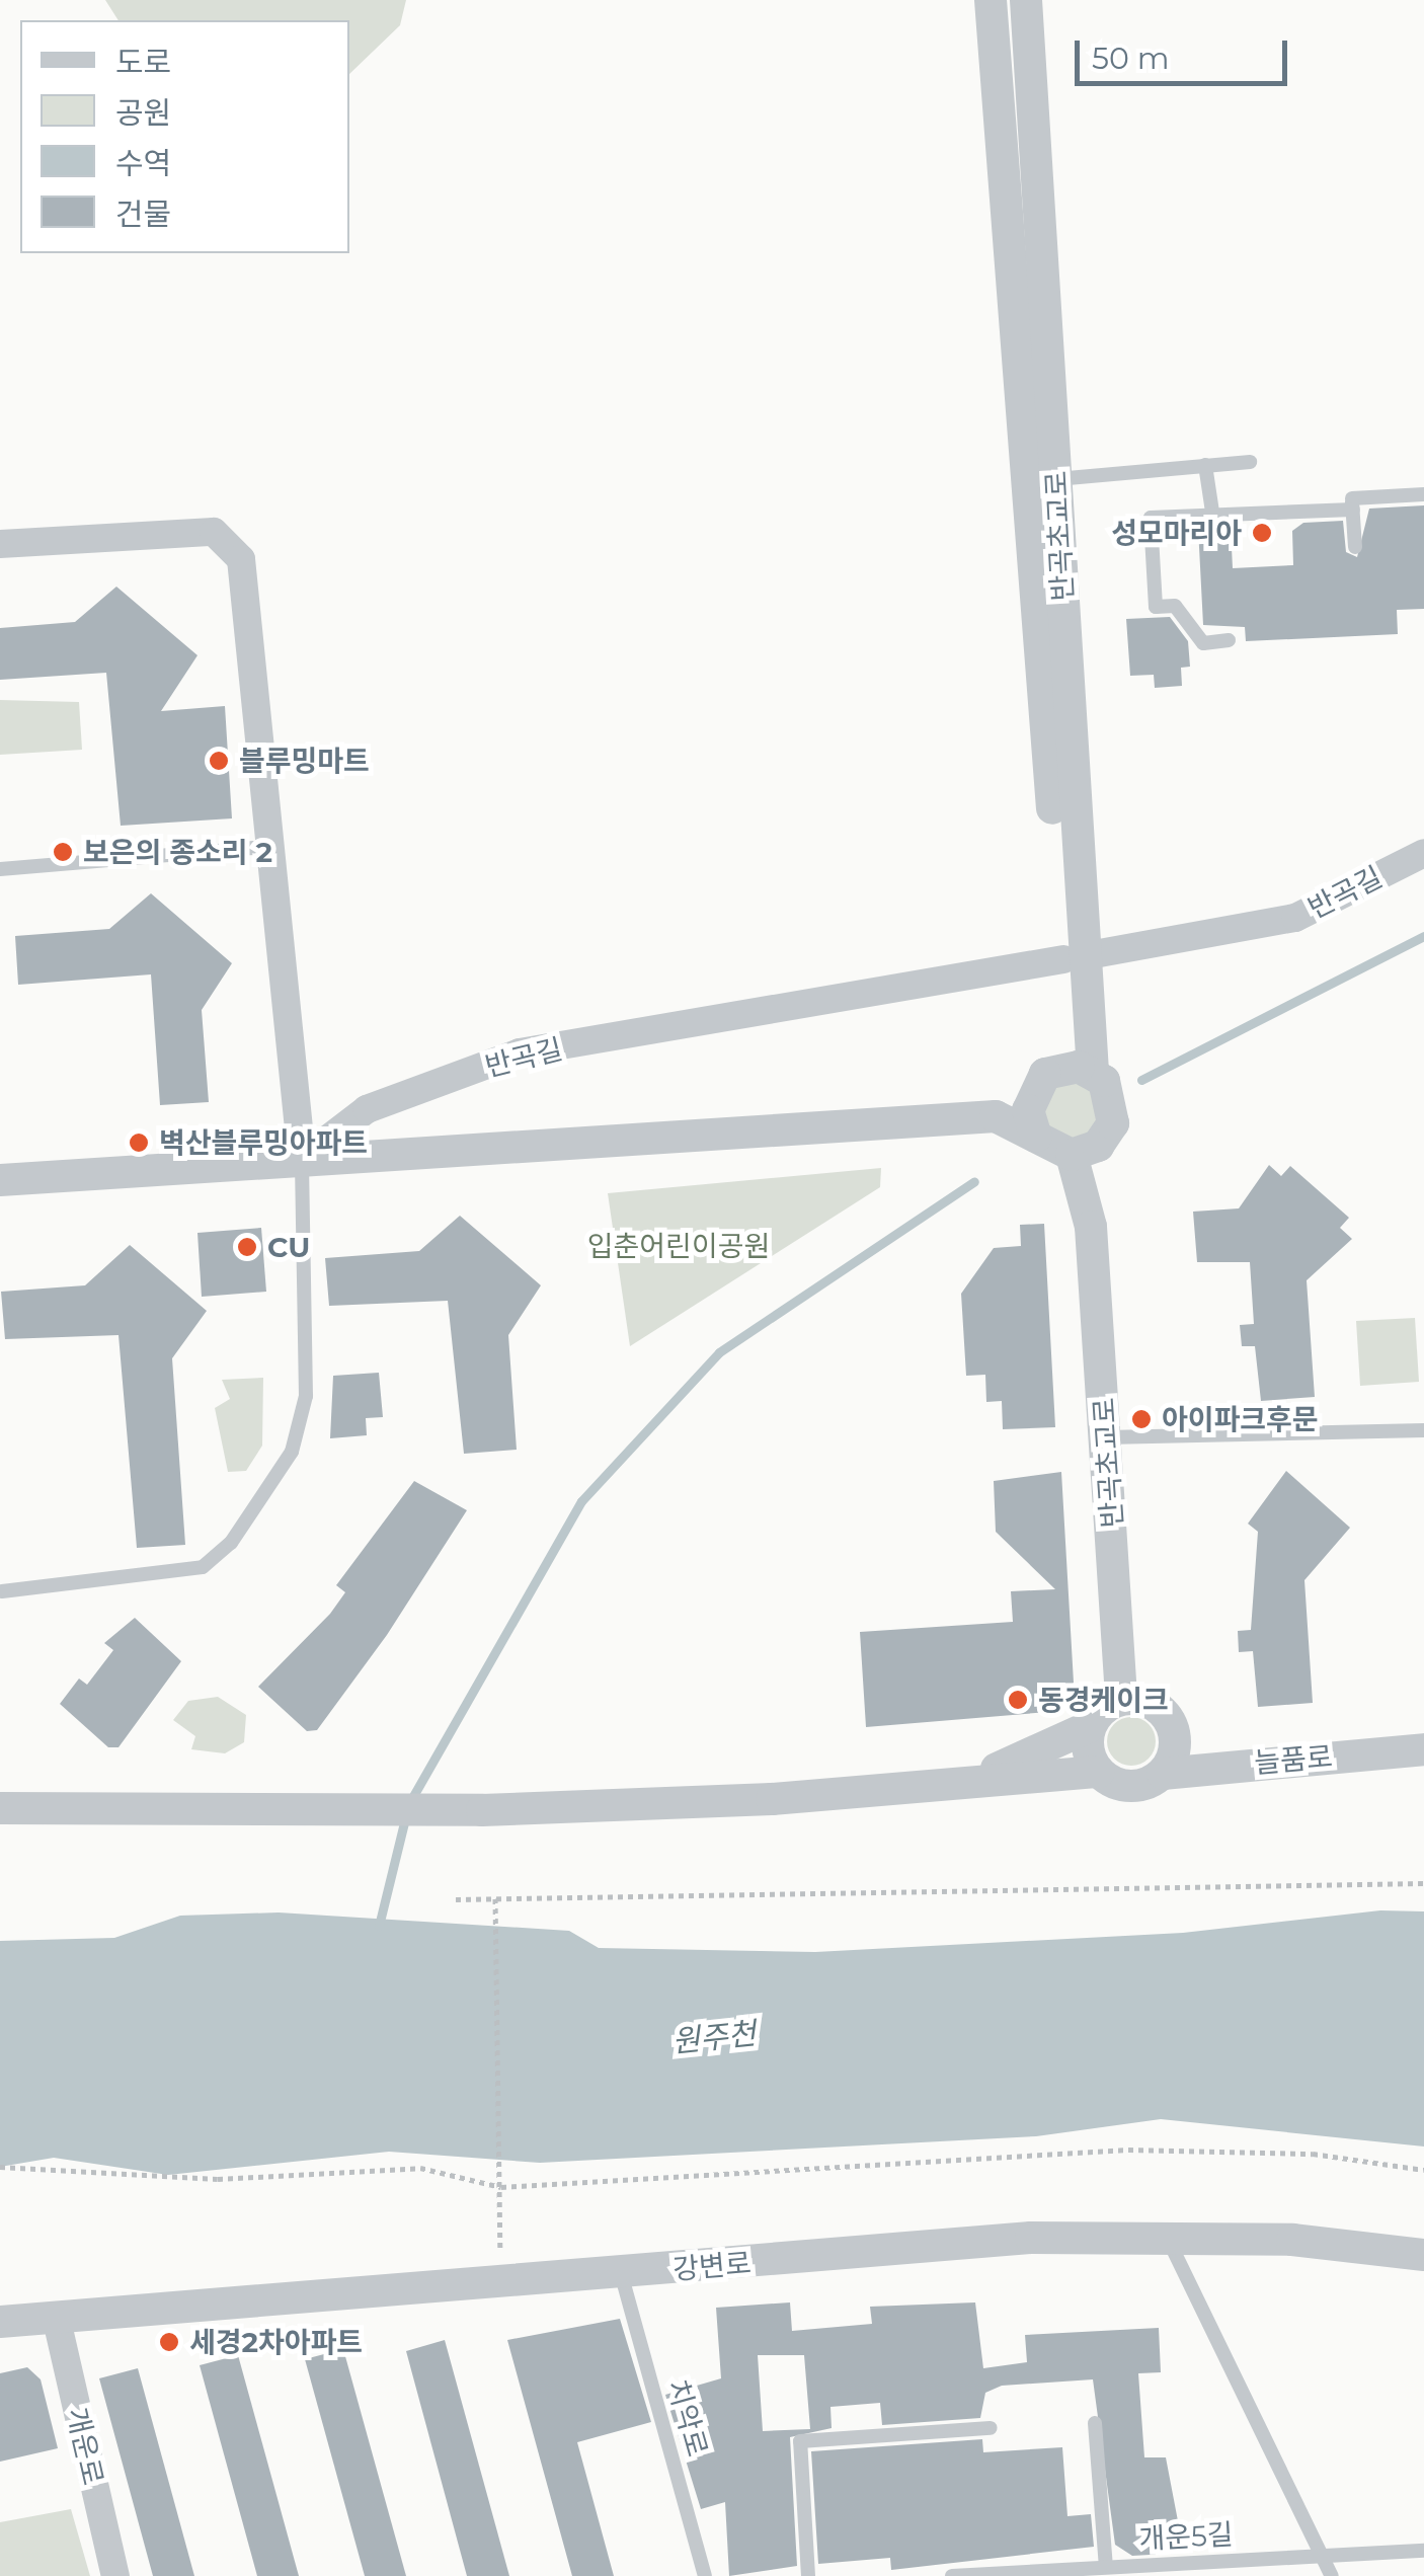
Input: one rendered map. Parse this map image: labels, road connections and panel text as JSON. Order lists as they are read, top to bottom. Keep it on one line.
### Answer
{"streets":{"street":["반곡초교로","반곡길","늘품로","강변로","개운로"],"lane":["치악로","개운5길"]},"crossings":[["반곡초교로","반곡길"],["반곡초교로","늘품로"],["강변로","치악로"],["강변로","개운로"]],"water":["원주천"],"parks":["입춘어린이공원"],"places":["성모마리아","블루밍마트","보은의 종소리 2","벽산블루밍아파트","CU","아이파크후문","동경케이크","세경2차아파트"],"legend":["도로","공원","수역","건물"],"scale_bar":"50 m"}
